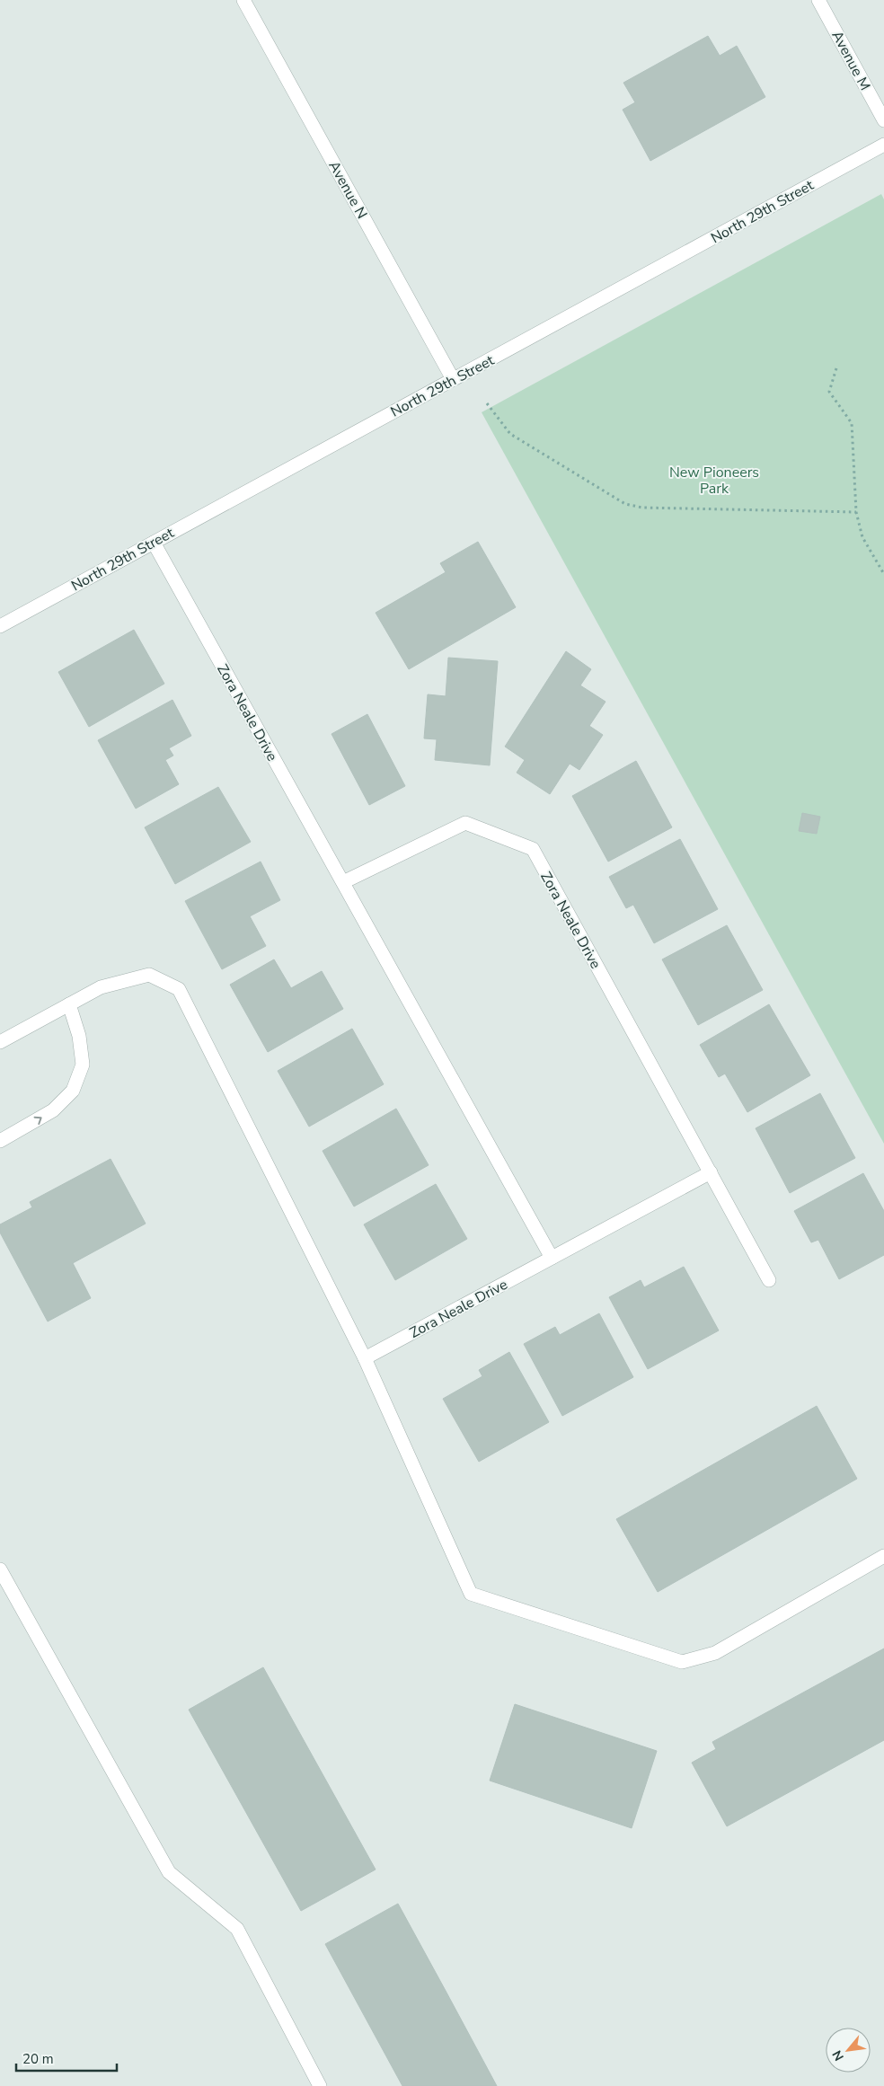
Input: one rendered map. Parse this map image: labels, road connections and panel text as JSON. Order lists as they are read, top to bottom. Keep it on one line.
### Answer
{"streets":{"street":["Avenue M","Avenue N","North 29th Street","Zora Neale Drive"]},"crossings":[["Avenue N","North 29th Street"],["North 29th Street","Zora Neale Drive"]],"parks":["New Pioneers Park"],"scale_bar":"20 m","north":"bottom left"}
